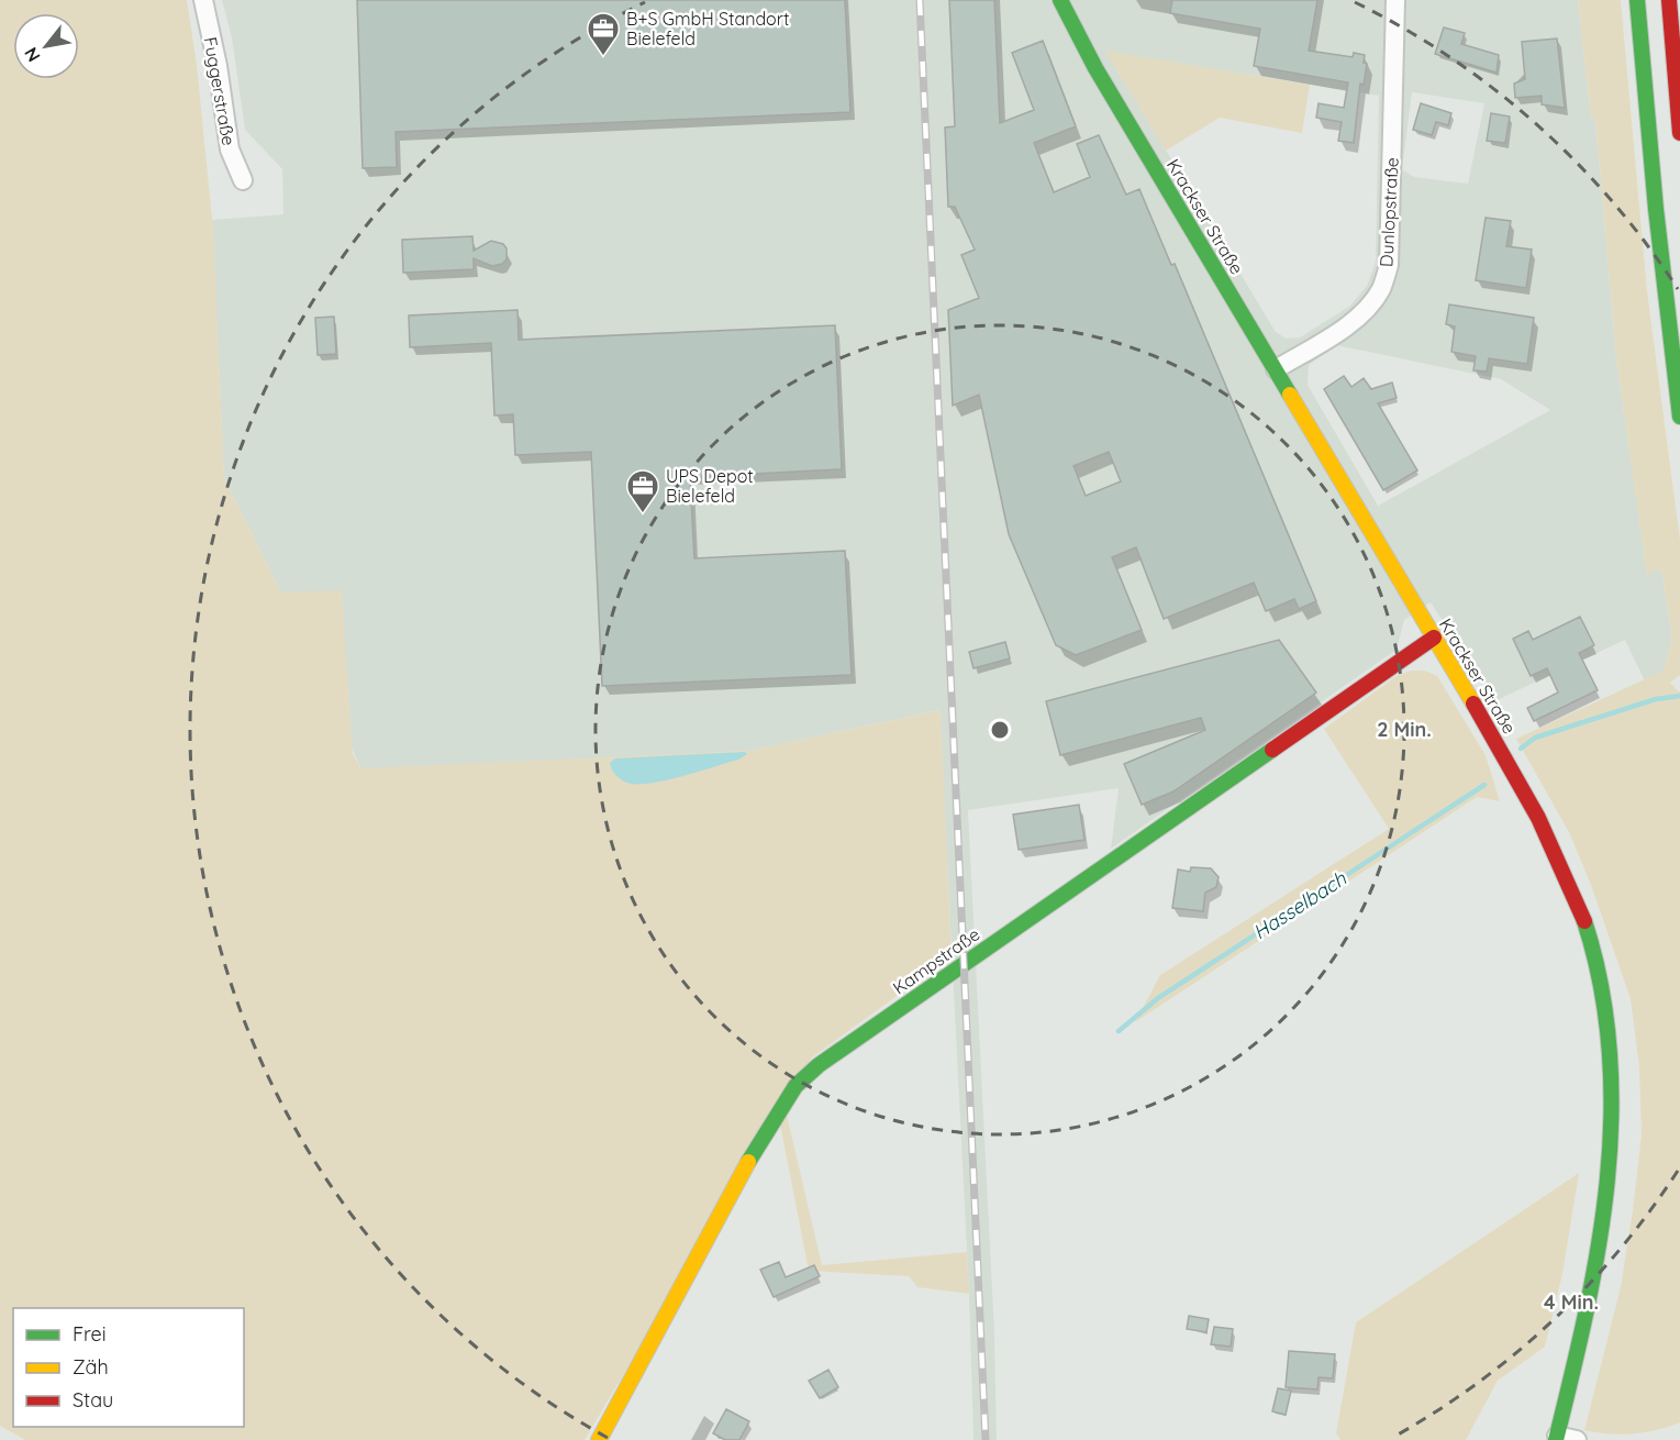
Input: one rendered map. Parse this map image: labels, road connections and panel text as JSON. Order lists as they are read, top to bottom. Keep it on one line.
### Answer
{"streets":{"main road":["Krackser Straße","Kampstraße"],"street":["Fuggerstraße","Dunlopstraße"]},"crossings":[["Dunlopstraße","Krackser Straße"],["Krackser Straße","Kampstraße"]],"water":["Hasselbach"],"places":{"office":["B+S GmbH Standort Bielefeld","UPS Depot Bielefeld"]},"legend":["Frei","Zäh","Stau"],"north":"bottom left","rings":["2 Min.","4 Min."]}
